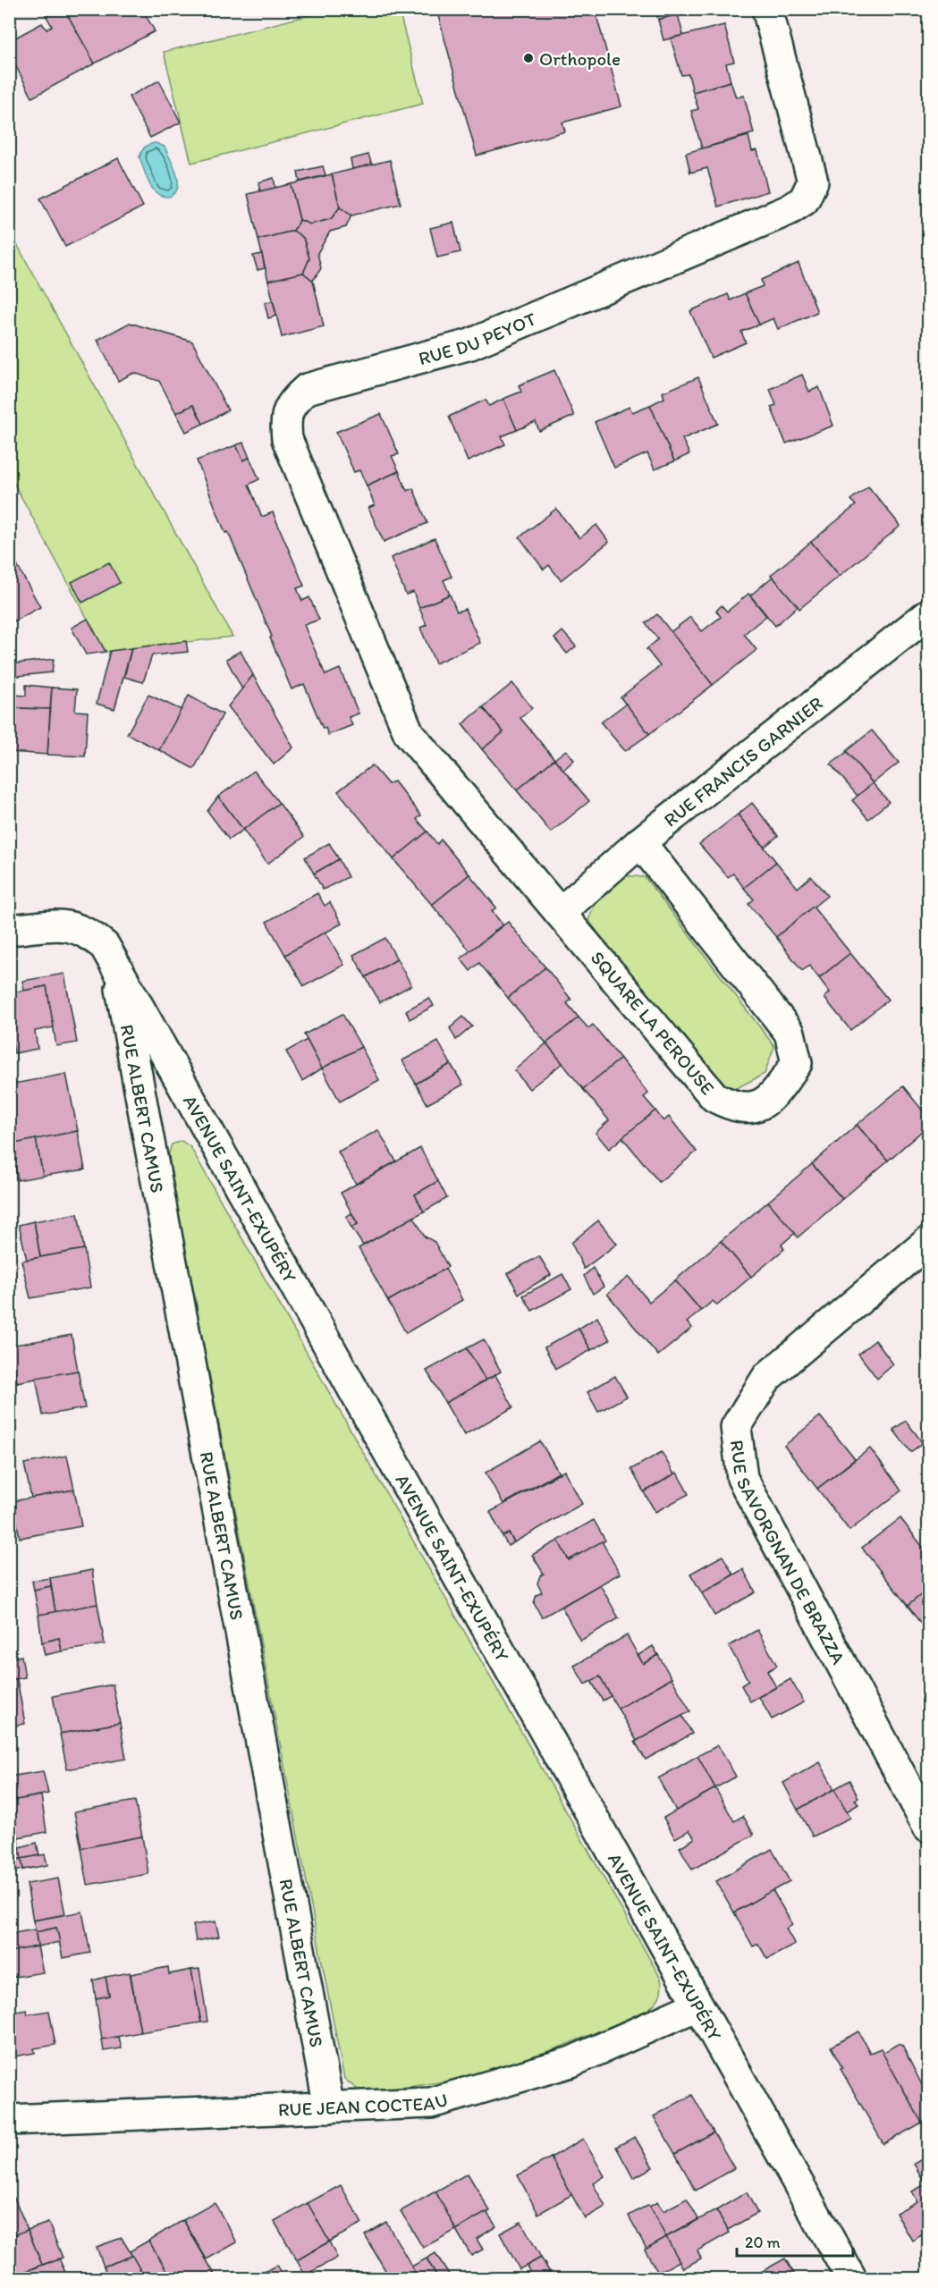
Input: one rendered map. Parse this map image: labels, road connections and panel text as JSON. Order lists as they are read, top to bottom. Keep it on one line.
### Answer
{"streets":{"street":["RUE DU PEYOT","RUE FRANCIS GARNIER","SQUARE LA PEROUSE","RUE ALBERT CAMUS","AVENUE SAINT-EXUPÉRY","RUE SAVORGNAN DE BRAZZA","RUE JEAN COCTEAU"]},"crossings":[["RUE DU PEYOT","SQUARE LA PEROUSE"],["RUE FRANCIS GARNIER","SQUARE LA PEROUSE"],["RUE ALBERT CAMUS","AVENUE SAINT-EXUPÉRY"],["RUE ALBERT CAMUS","RUE JEAN COCTEAU"],["AVENUE SAINT-EXUPÉRY","RUE JEAN COCTEAU"]],"places":["Orthopole"],"scale_bar":"20 m"}
